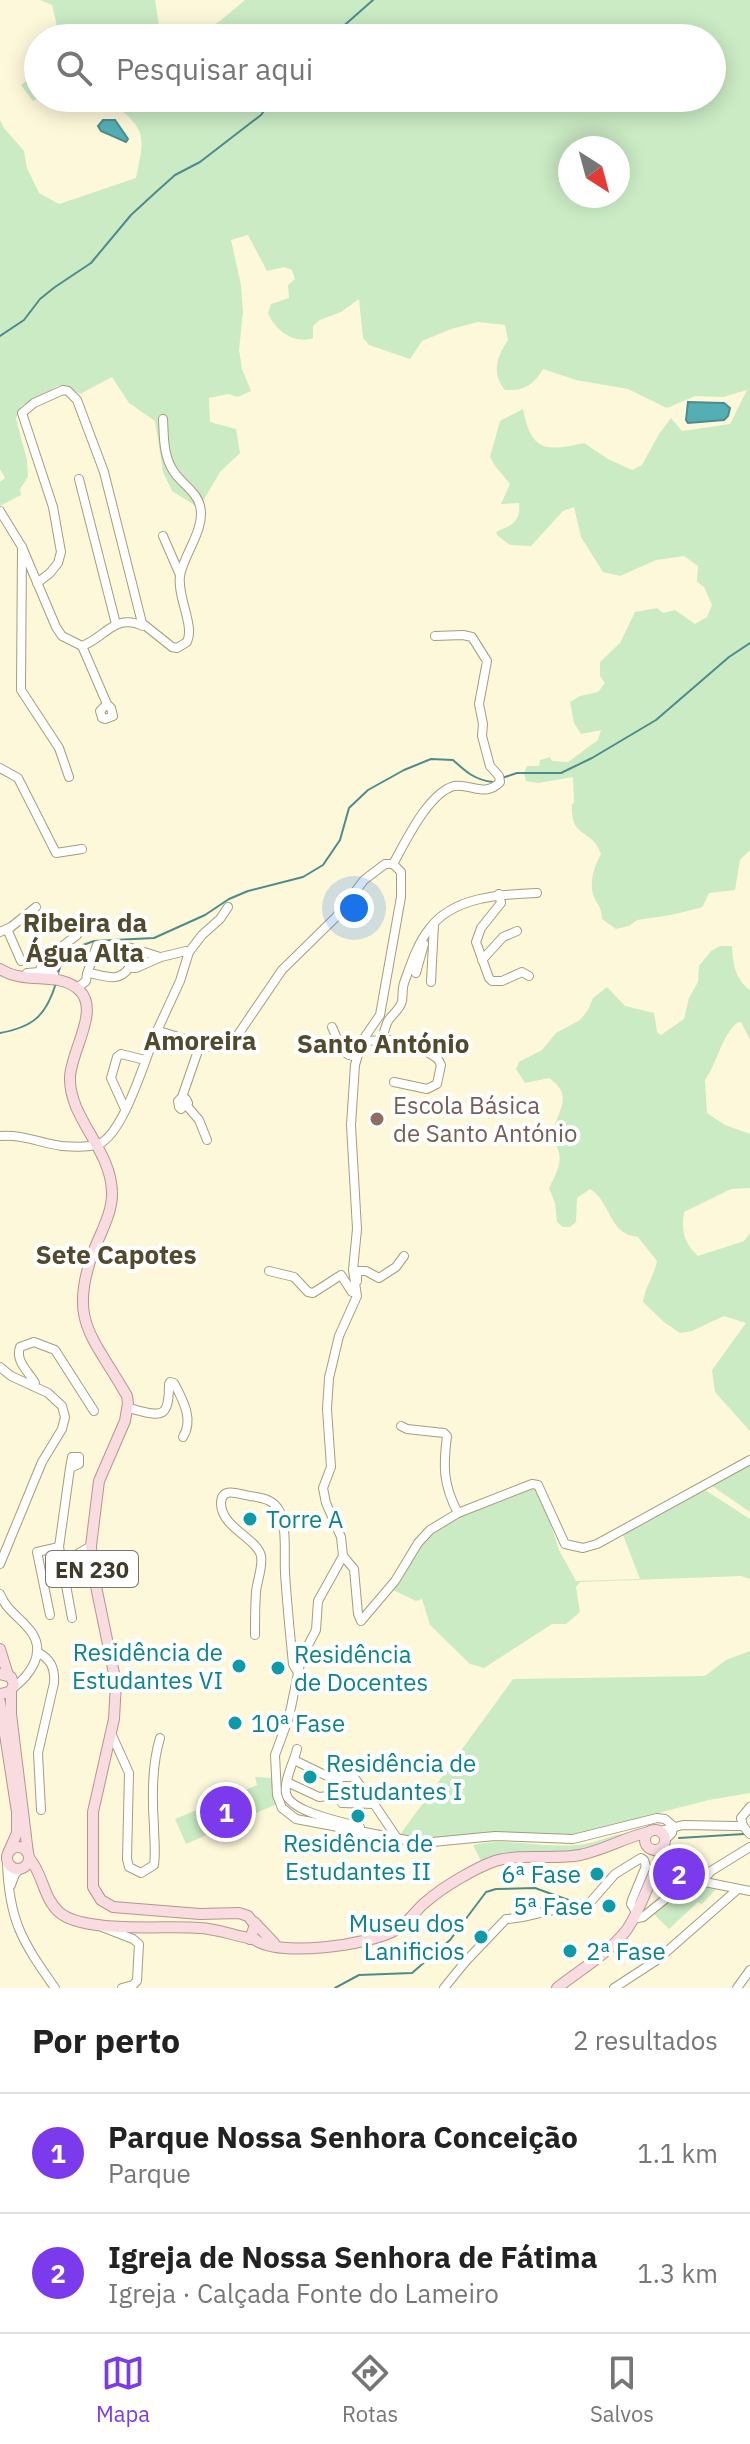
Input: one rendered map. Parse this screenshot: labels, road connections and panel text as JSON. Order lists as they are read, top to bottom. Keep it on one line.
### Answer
{"streets":{"main road":["EN 230"]},"districts":["Ribeira da Água Alta","Amoreira","Santo António","Sete Capotes"],"places":["Escola Básica de Santo António","Torre A","Residência de Estudantes VI","Residência de Docentes","10ª Fase","Residência de Estudantes I","Residência de Estudantes II","6ª Fase","5ª Fase","Museu dos Lanificios","2ª Fase"],"north":"bottom right","page":{"search":"Pesquisar aqui","pins":["1","2"],"heading":["Por perto","2 resultados"],"list":[{"mark":"1","name":"Parque Nossa Senhora Conceição","note":"Parque","value":"1.1 km"},{"mark":"2","name":"Igreja de Nossa Senhora de Fátima","note":"Igreja · Calçada Fonte do Lameiro","value":"1.3 km"}],"nav":["Mapa","Rotas","Salvos"]}}
